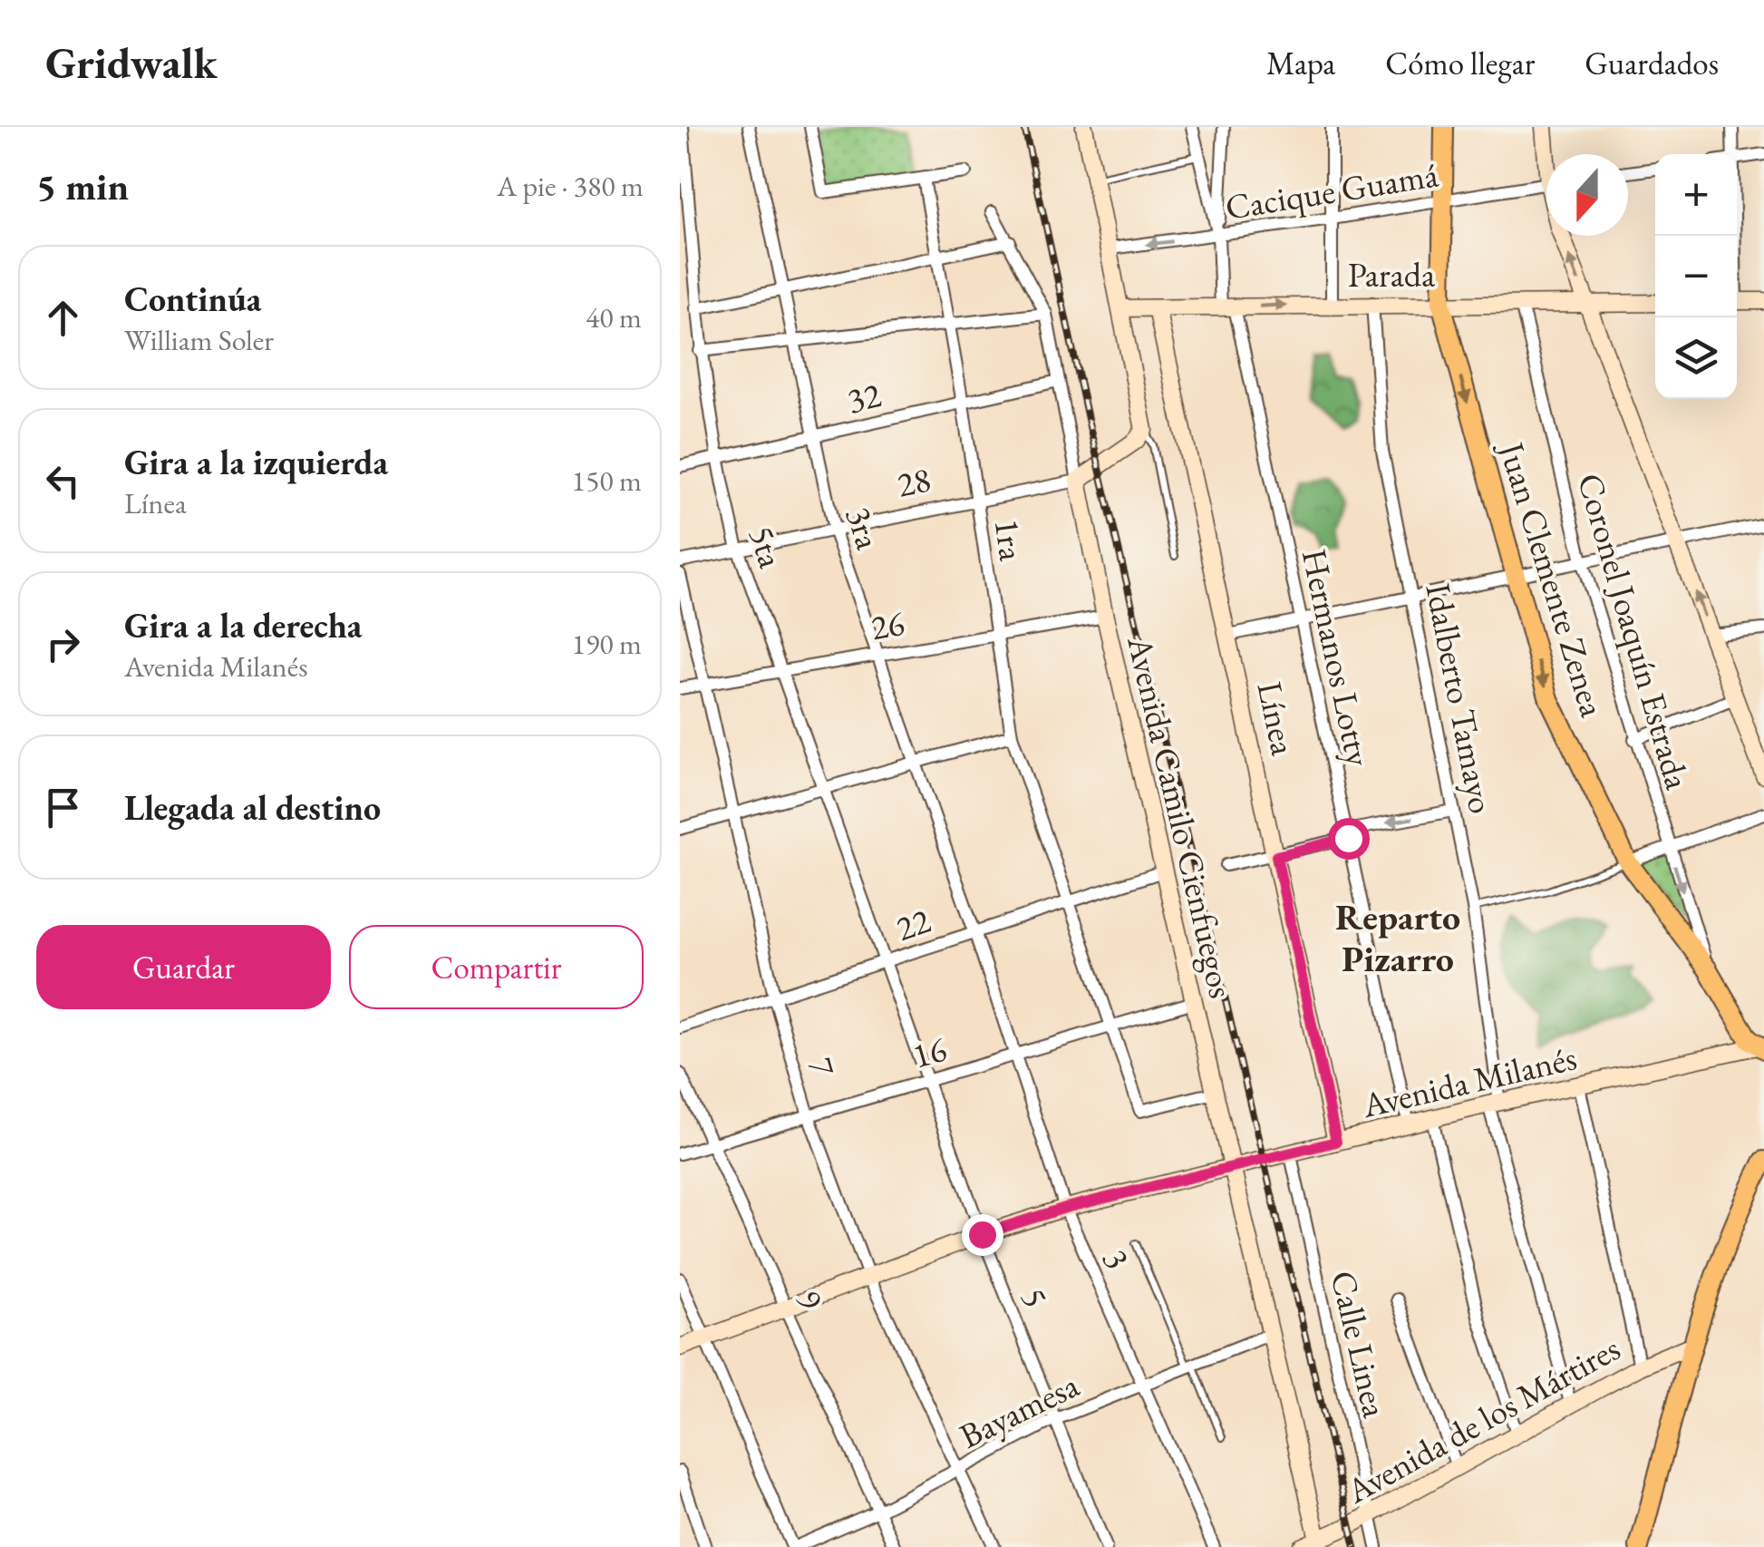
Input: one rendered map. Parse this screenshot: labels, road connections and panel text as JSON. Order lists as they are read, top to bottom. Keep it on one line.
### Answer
{"streets":{"main road":["Juan Clemente Zenea"],"street":["Cacique Guamá","Parada","32","28","3ra","1ra","5ta","26","Coronel Joaquín Estrada","Hermanos Lotty","Idalberto Tamayo","Línea","Avenida Camilo Cienfuegos","22","16","7","Avenida Milanés","3","5","9","Calle Linea","Bayamesa","Avenida de los Mártires"]},"crossings":[["Cacique Guamá","Juan Clemente Zenea"],["Cacique Guamá","Hermanos Lotty"],["Parada","Juan Clemente Zenea"],["Parada","Coronel Joaquín Estrada"],["Parada","Hermanos Lotty"],["Parada","Idalberto Tamayo"],["Parada","Línea"],["32","3ra"],["32","1ra"],["32","5ta"],["28","3ra"],["28","1ra"],["28","5ta"],["28","Avenida Camilo Cienfuegos"],["3ra","26"],["3ra","22"],["3ra","3"],["1ra","26"],["1ra","Avenida Camilo Cienfuegos"],["1ra","22"],["1ra","16"],["5ta","26"],["5ta","22"],["5ta","5"],["Juan Clemente Zenea","Coronel Joaquín Estrada"],["Juan Clemente Zenea","Avenida Milanés"],["26","Avenida Camilo Cienfuegos"],["26","7"],["Hermanos Lotty","Avenida Milanés"],["Idalberto Tamayo","Avenida Milanés"],["Idalberto Tamayo","Avenida de los Mártires"],["Línea","Avenida Milanés"],["Avenida Camilo Cienfuegos","22"],["Avenida Camilo Cienfuegos","16"],["Avenida Camilo Cienfuegos","Avenida Milanés"],["Avenida Camilo Cienfuegos","Bayamesa"],["Avenida Camilo Cienfuegos","Avenida de los Mártires"],["22","7"],["22","3"],["22","5"],["16","7"],["16","3"],["16","5"],["16","9"],["7","Avenida Milanés"],["7","Bayamesa"],["Avenida Milanés","3"],["Avenida Milanés","5"],["Avenida Milanés","9"],["Avenida Milanés","Calle Linea"],["3","Bayamesa"],["5","Bayamesa"],["9","Bayamesa"],["Calle Linea","Avenida de los Mártires"]],"one_way":["Juan Clemente Zenea"],"districts":["Reparto Pizarro"],"north":"bottom","page":{"header":"Gridwalk","nav":["Mapa","Cómo llegar","Guardados"],"heading":["5 min","A pie · 380 m"],"map_buttons":["+","−"],"list":[["Continúa","William Soler","40 m"],["Gira a la izquierda","Línea","150 m"],["Gira a la derecha","Avenida Milanés","190 m"],"Llegada al destino"],"buttons":["Guardar","Compartir"]}}
